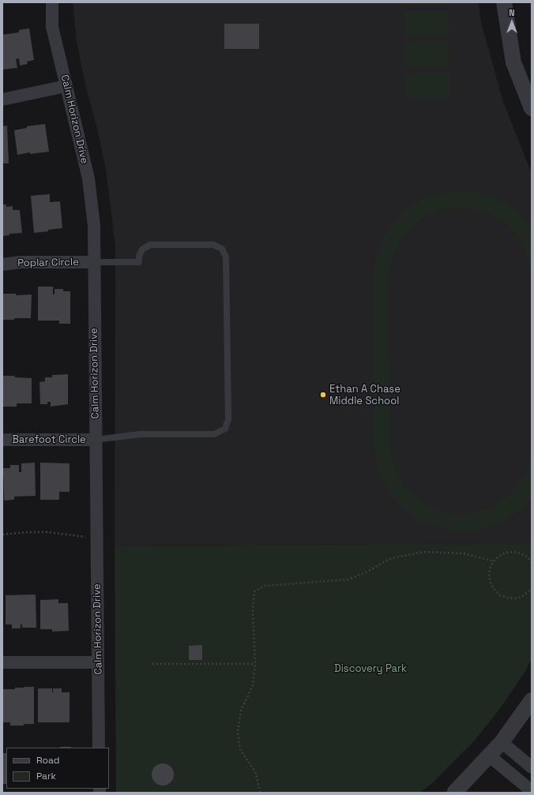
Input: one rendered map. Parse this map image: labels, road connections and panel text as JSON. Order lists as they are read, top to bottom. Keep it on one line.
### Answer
{"streets":{"street":["Calm Horizon Drive","Poplar Circle","Barefoot Circle"]},"crossings":[["Calm Horizon Drive","Poplar Circle"],["Calm Horizon Drive","Barefoot Circle"]],"parks":["Discovery Park"],"places":["Ethan A Chase Middle School"],"legend":["Road","Park"],"north":"top"}
